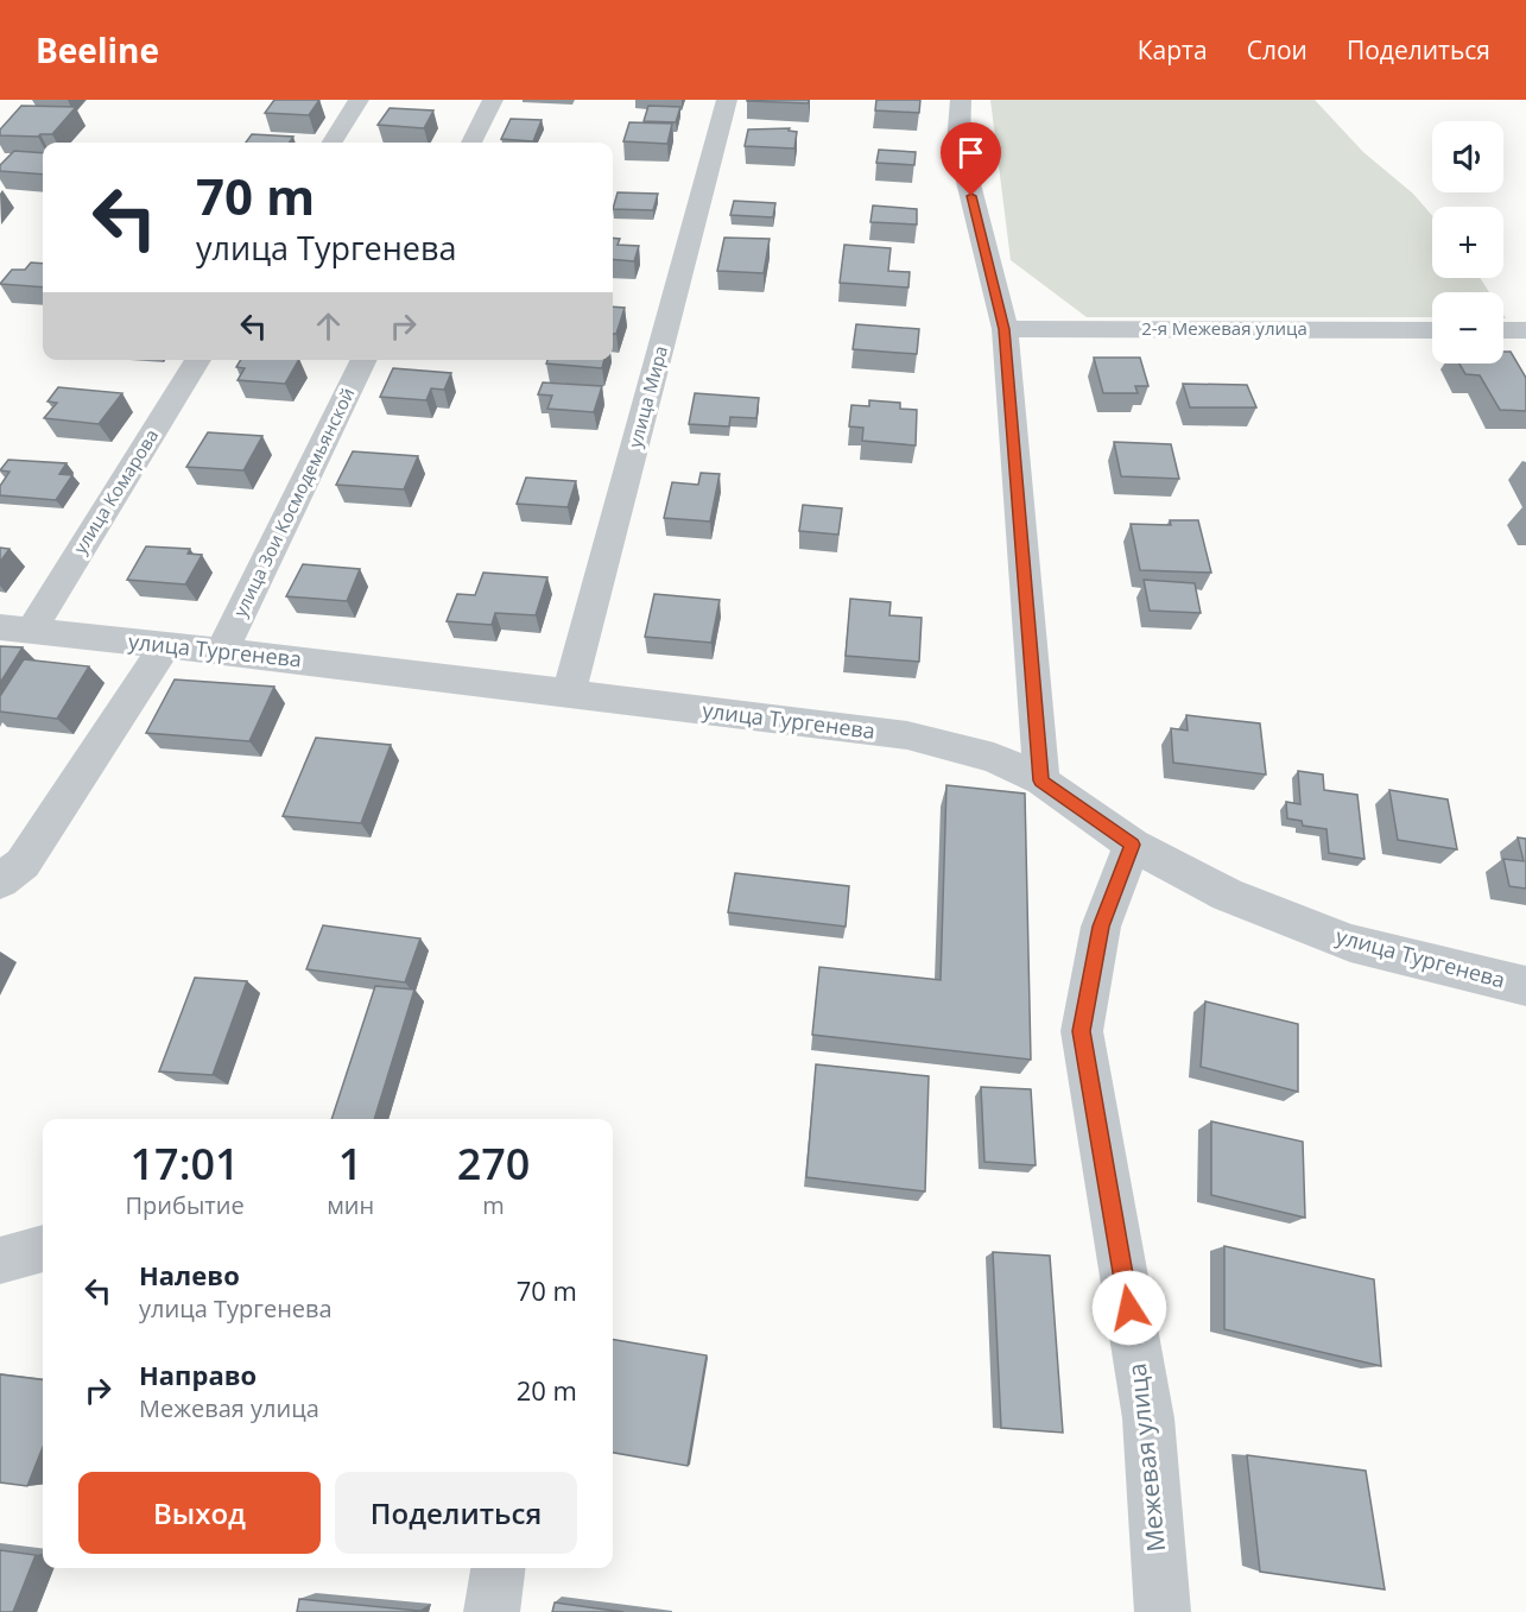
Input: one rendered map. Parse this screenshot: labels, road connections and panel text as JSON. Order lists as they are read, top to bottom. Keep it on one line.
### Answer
{"streets":{"street":["2-я Межевая улица","улица Мира","улица Комарова","улица Зои Космодемьянской","улица Тургенева","Межевая улица"]},"crossings":[["улица Мира","улица Тургенева"],["улица Комарова","улица Тургенева"],["улица Зои Космодемьянской","улица Тургенева"],["улица Тургенева","Межевая улица"]],"page":{"header":"Beeline","nav":["Карта","Слои","Поделиться"],"map_buttons":["+","−"],"turn":["70 m","улица Тургенева"],"eta":["17:01","Прибытие","1","мин","270","m"],"list":[{"name":"Налево","note":"улица Тургенева","value":"70 m"},{"name":"Направо","note":"Межевая улица","value":"20 m"}],"buttons":["Выход","Поделиться"]}}
